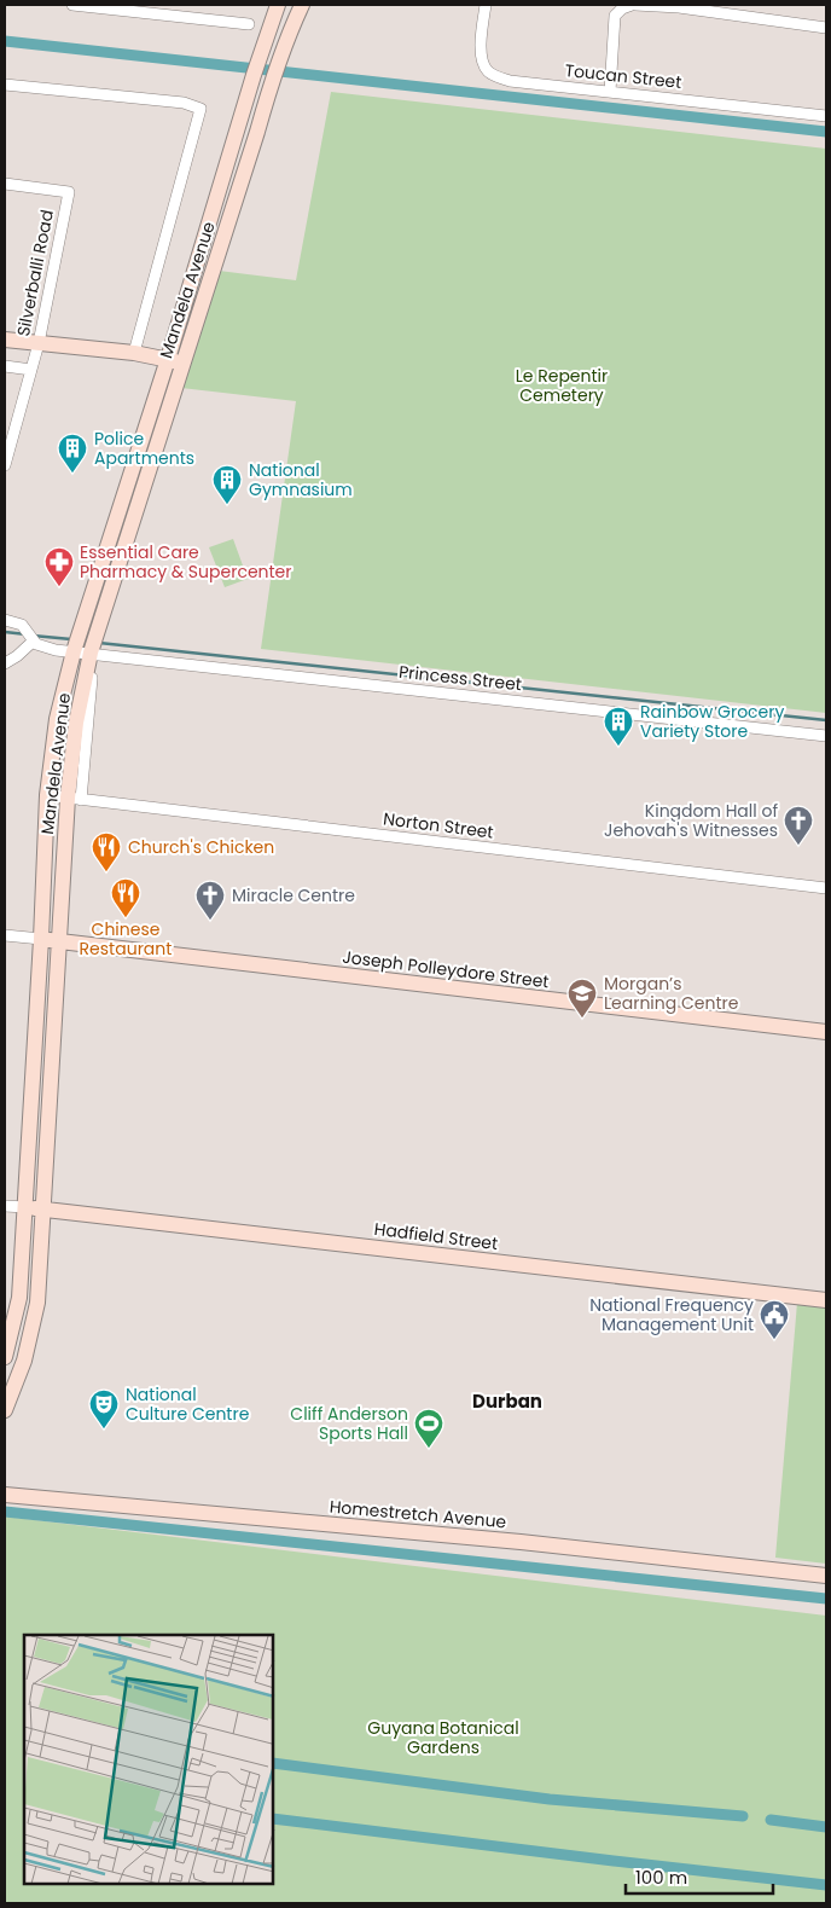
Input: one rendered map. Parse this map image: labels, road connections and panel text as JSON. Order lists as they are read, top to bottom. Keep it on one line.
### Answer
{"streets":{"main road":["Mandela Avenue","Joseph Polleydore Street","Hadfield Street","Homestretch Avenue"],"street":["Toucan Street","Silverballi Road","Princess Street","Norton Street"]},"crossings":[["Mandela Avenue","Princess Street"],["Mandela Avenue","Norton Street"],["Mandela Avenue","Joseph Polleydore Street"],["Mandela Avenue","Hadfield Street"]],"districts":["Durban"],"parks":["Le Repentir Cemetery","Guyana Botanical Gardens"],"places":{"building":["Police Apartments","National Gymnasium","Rainbow Grocery Variety Store"],"pharmacy":["Essential Care Pharmacy & Supercenter"],"church":["Kingdom Hall of Jehovah's Witnesses","Miracle Centre"],"restaurant":["Church's Chicken","Chinese Restaurant"],"school or university":["Morgan’s Learning Centre"],"public building":["National Frequency Management Unit"],"theatre":["National Culture Centre"],"sports":["Cliff Anderson Sports Hall"]},"scale_bar":"100 m"}
